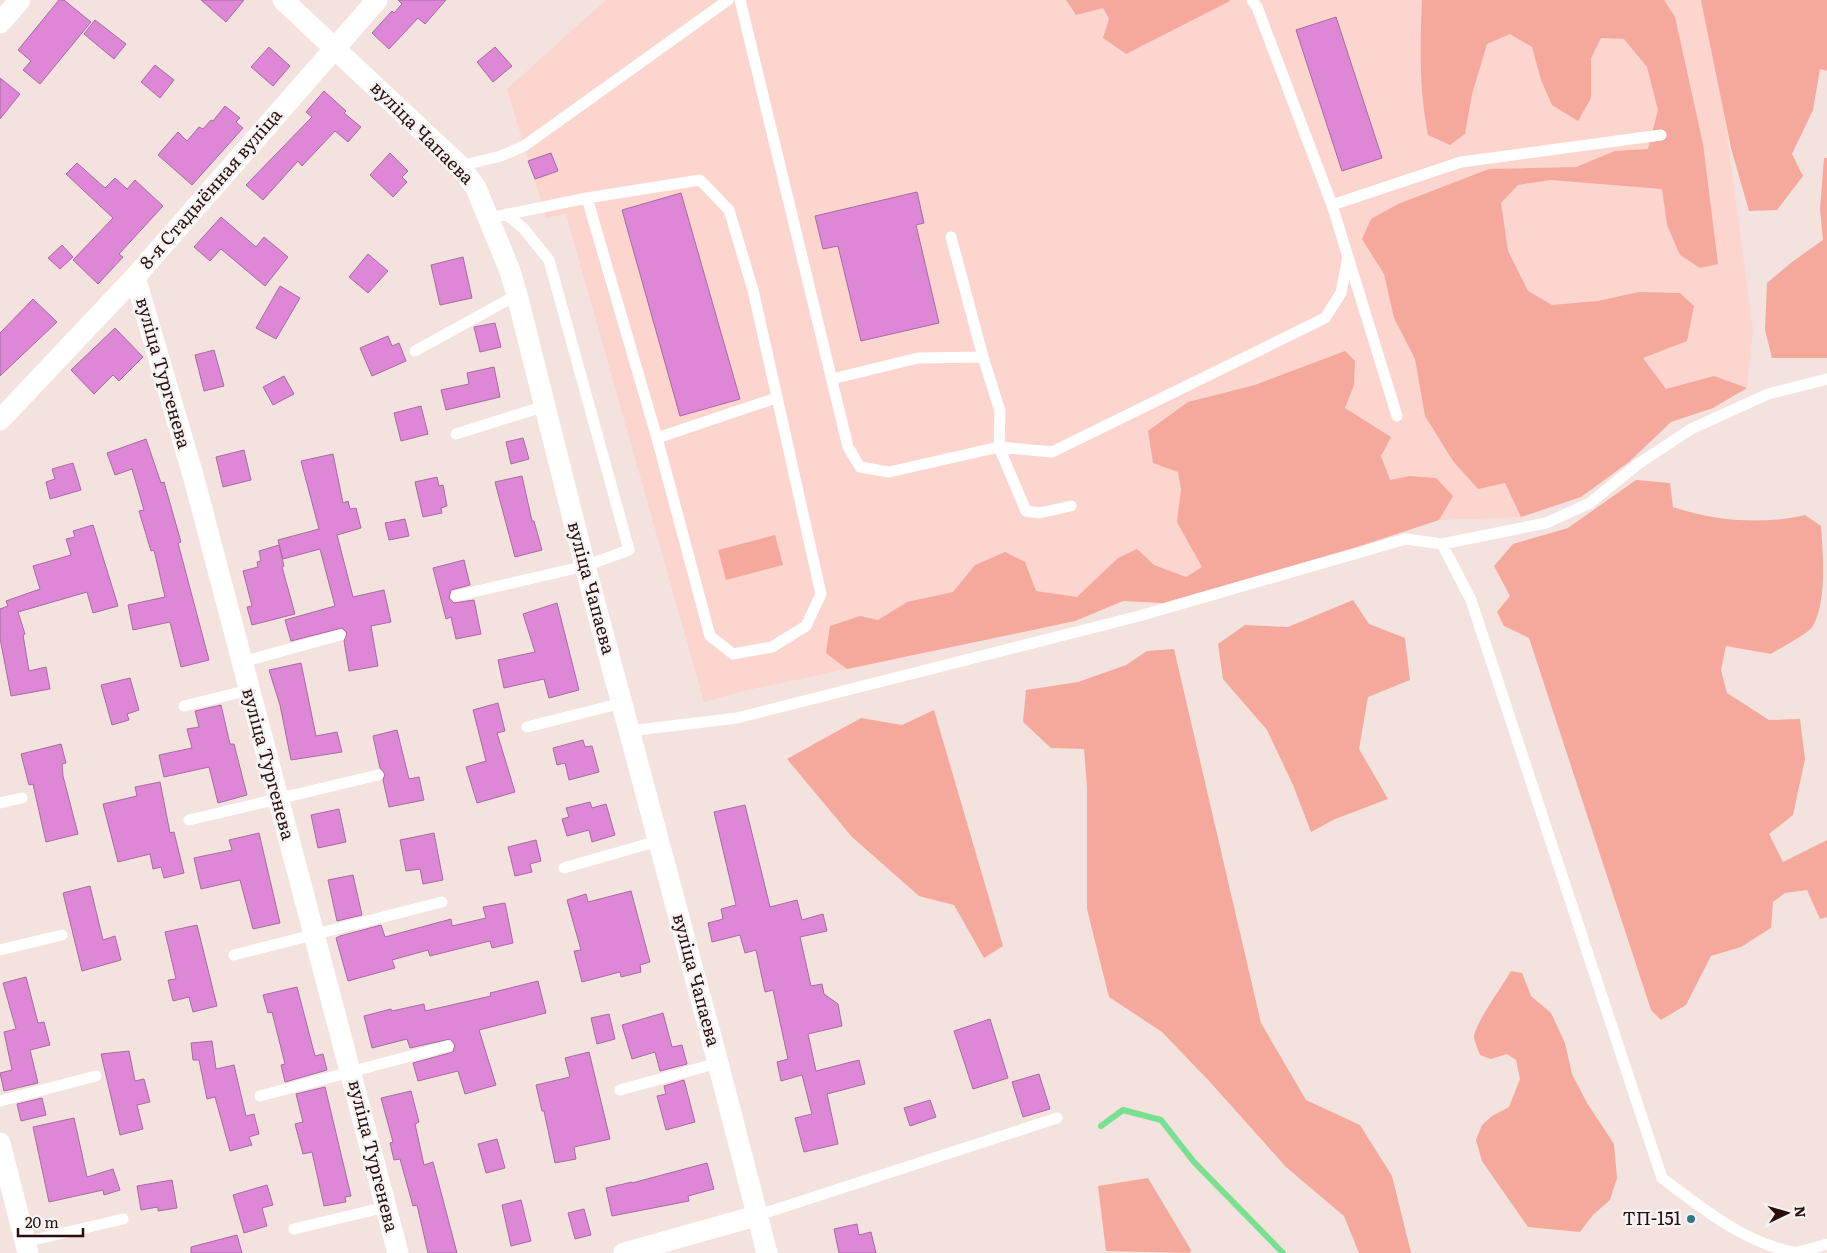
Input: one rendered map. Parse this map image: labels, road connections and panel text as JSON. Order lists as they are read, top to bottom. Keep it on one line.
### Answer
{"streets":{"street":["вуліца Чапаева","8-я Стадыённая вуліца","вуліца Тургенева"]},"crossings":[["вуліца Чапаева","8-я Стадыённая вуліца"],["8-я Стадыённая вуліца","вуліца Тургенева"]],"places":["ТП-151"],"scale_bar":"20 m","north":"right"}
